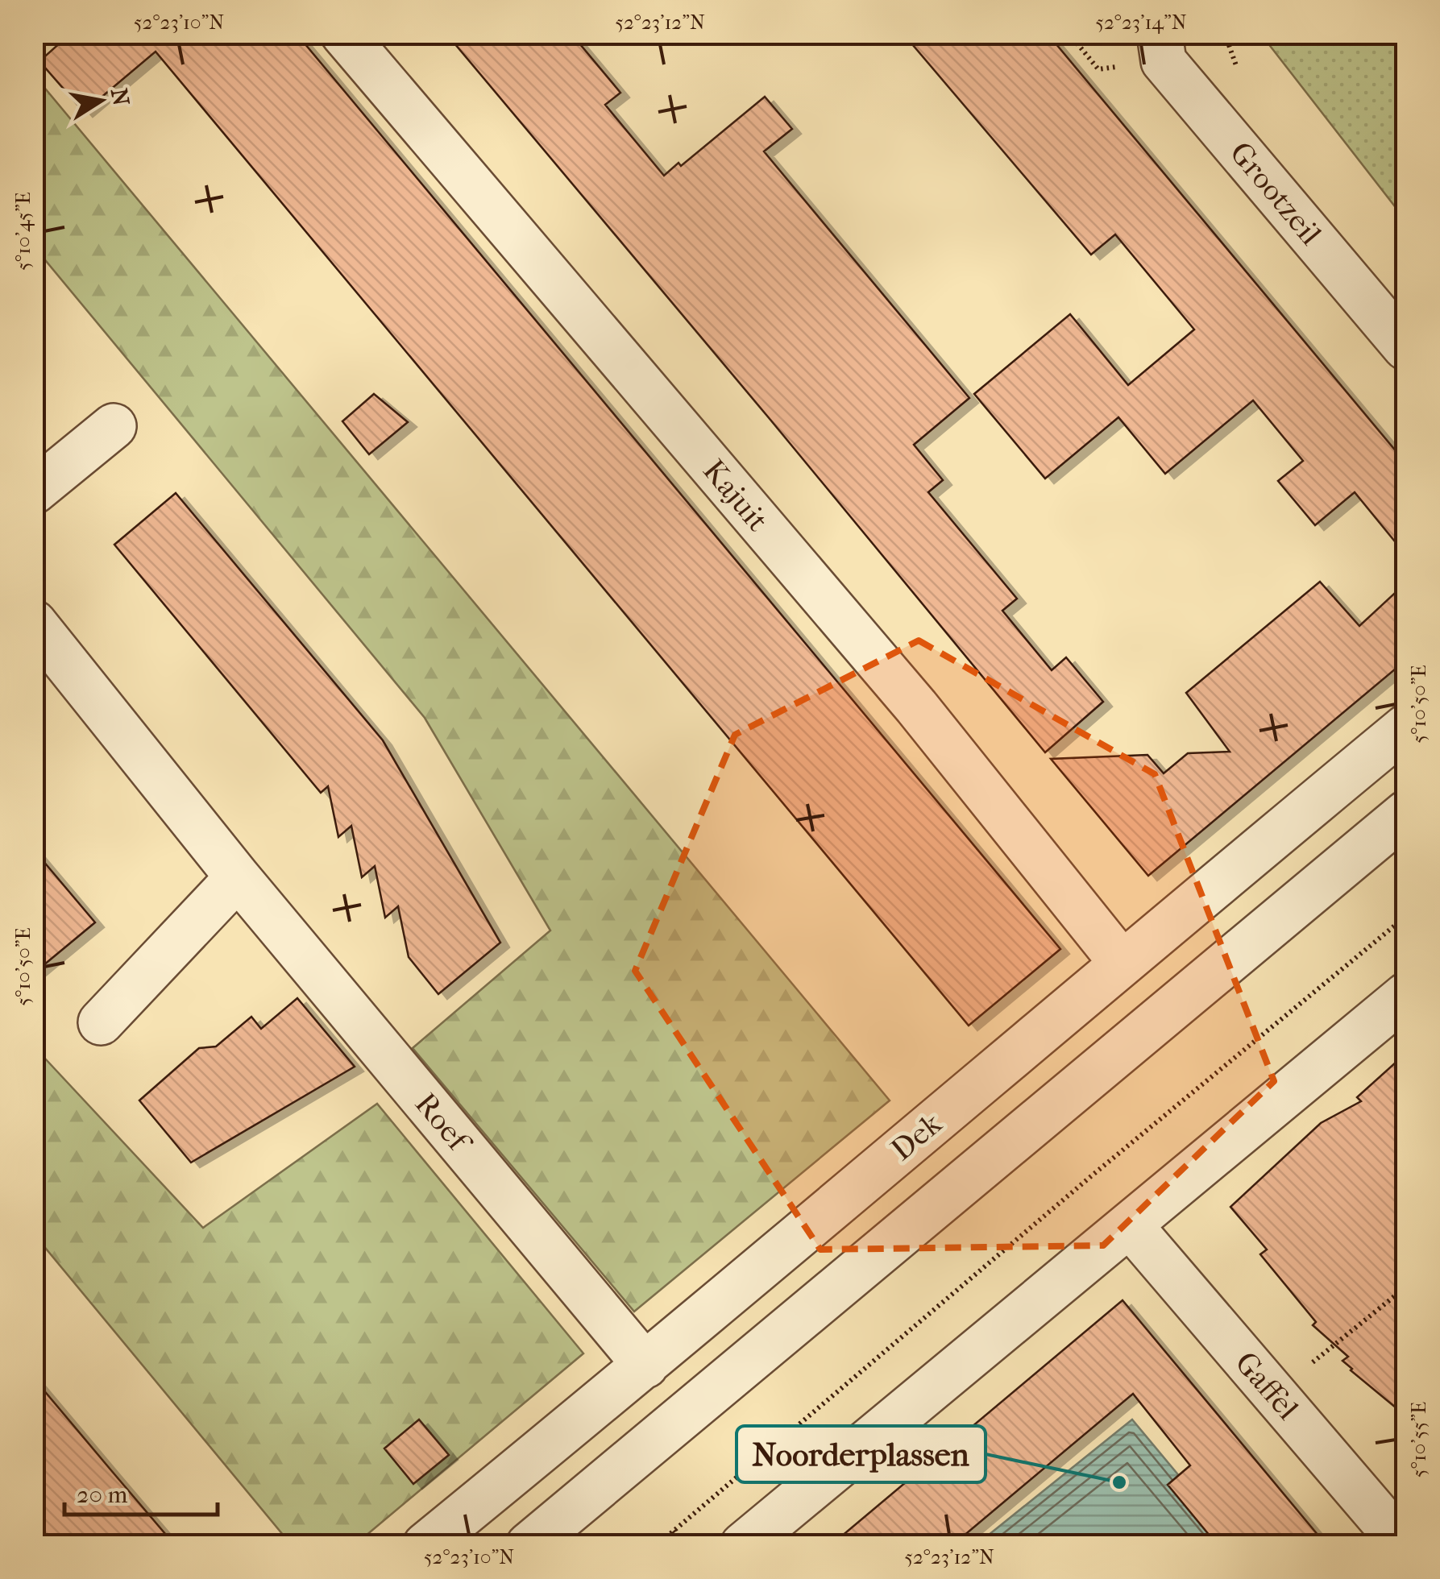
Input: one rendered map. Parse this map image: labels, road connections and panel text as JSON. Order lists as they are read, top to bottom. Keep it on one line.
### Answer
{"streets":{"street":["Grootzeil","Kajuit","Roef","Dek","Gaffel"]},"crossings":[["Kajuit","Dek"],["Roef","Dek"]],"places":["Noorderplassen"],"scale_bar":"20 m","north":"right","coordinates":["52°23'10\"N","52°23'12\"N","52°23'14\"N","5°10'45\"E","5°10'50\"E","5°10'55\"E"]}
